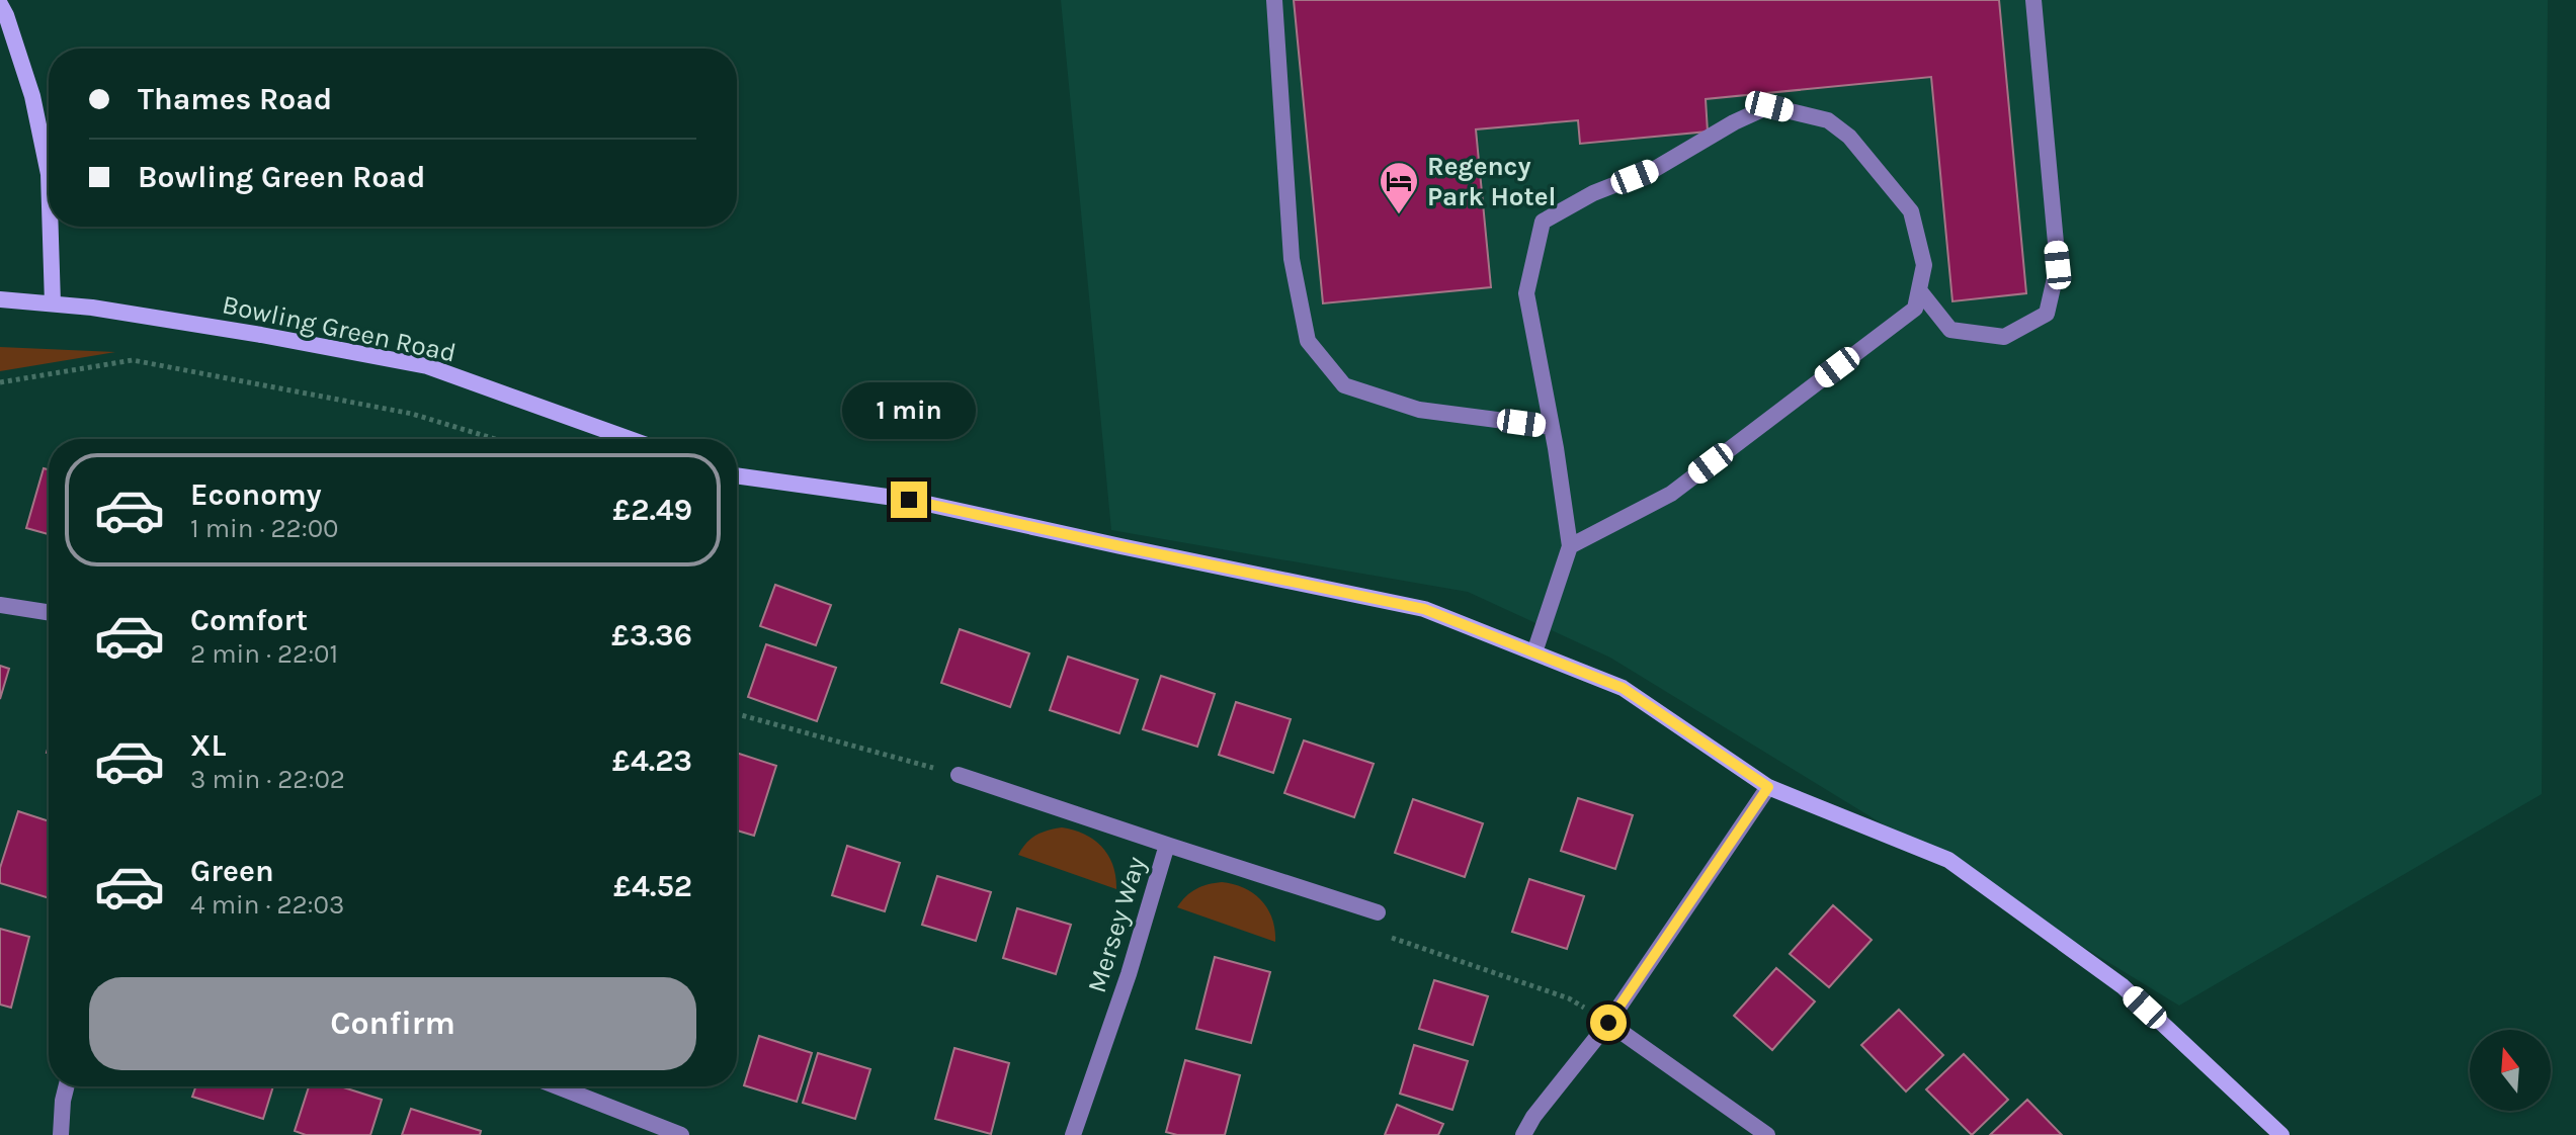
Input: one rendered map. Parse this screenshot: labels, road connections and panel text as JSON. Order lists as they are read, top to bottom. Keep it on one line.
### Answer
{"streets":{"street":["Bowling Green Road","Mersey Way"]},"places":{"hotel":["Regency Park Hotel"]},"north":"top","page":{"banner":["Thames Road","Bowling Green Road"],"bubble":"1 min","list":[{"name":"Economy","note":"1 min · 22:00","value":"£2.49"},{"name":"Comfort","note":"2 min · 22:01","value":"£3.36"},{"name":"XL","note":"3 min · 22:02","value":"£4.23"},{"name":"Green","note":"4 min · 22:03","value":"£4.52"}],"buttons":"Confirm"}}
